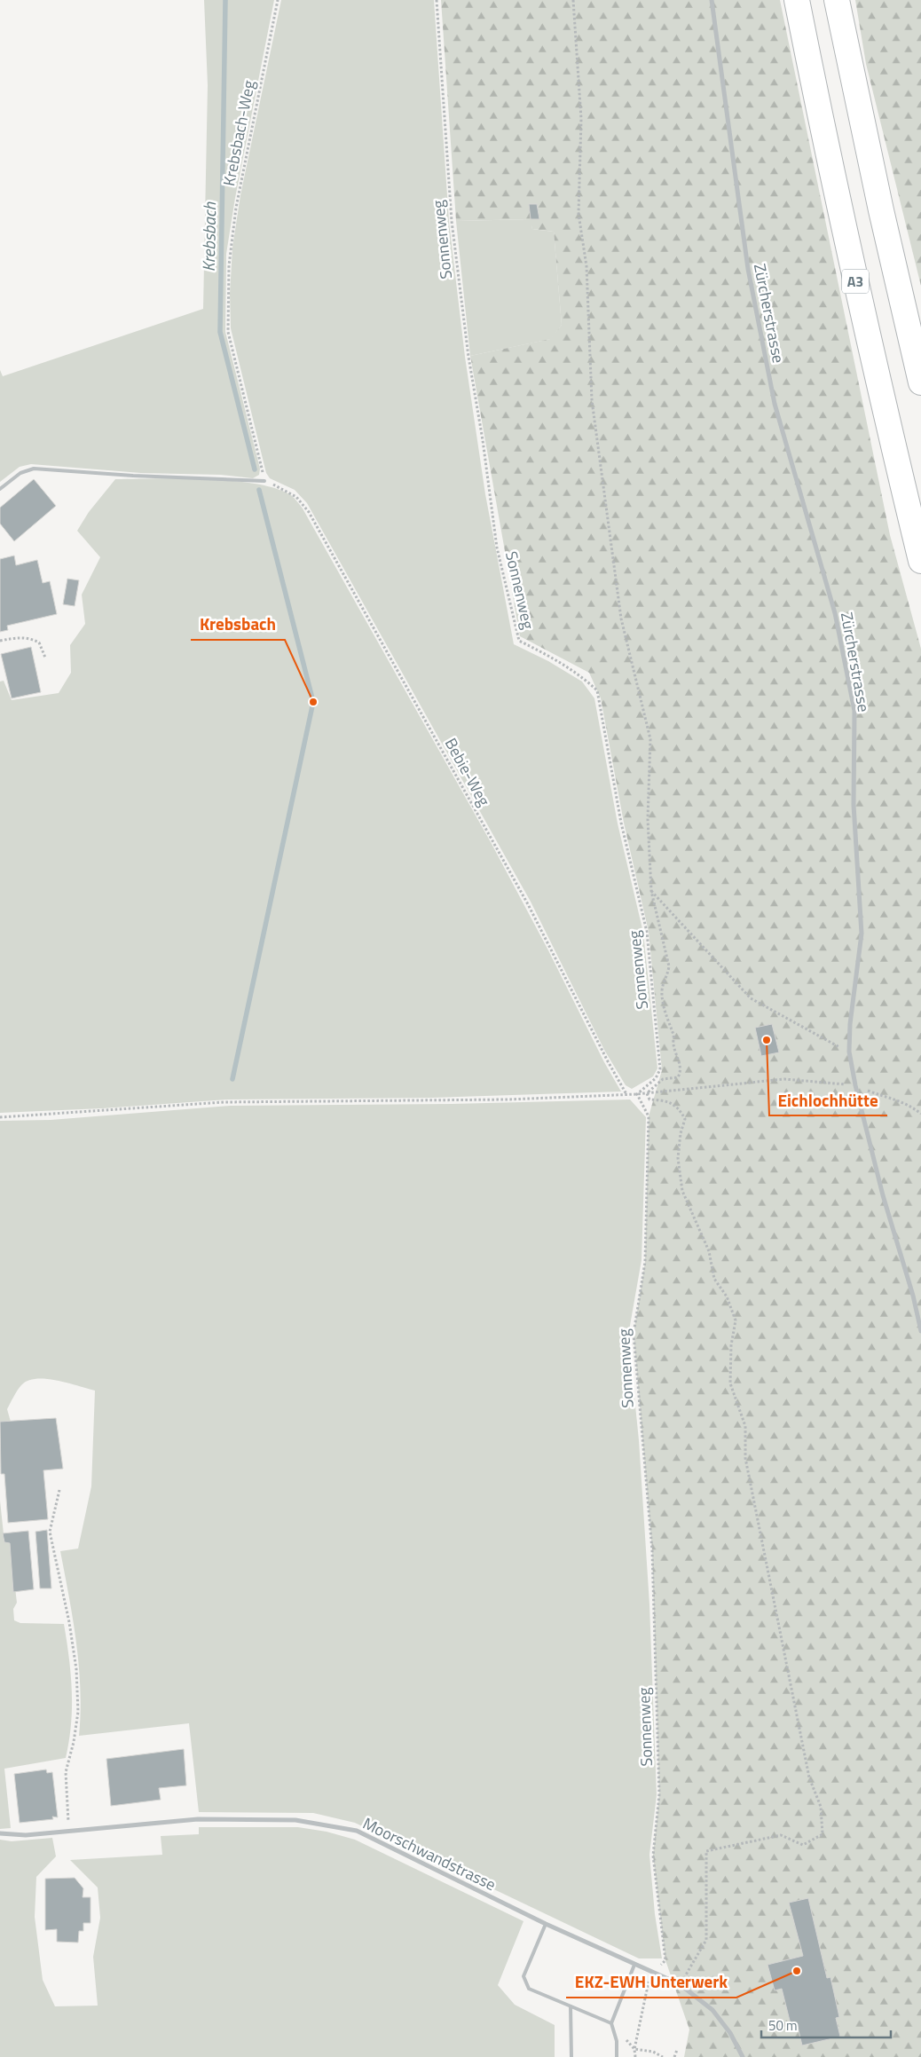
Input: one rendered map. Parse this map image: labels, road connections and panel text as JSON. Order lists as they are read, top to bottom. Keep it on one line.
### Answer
{"streets":{"highway":["A3"],"street":["Zürcherstrasse","Moorschwandstrasse"],"path":["Krebsbach-Weg","Sonnenweg","Bebie-Weg"]},"crossings":[["Krebsbach-Weg","Bebie-Weg"],["Sonnenweg","Moorschwandstrasse"]],"water":["Krebsbach"],"places":["Krebsbach","Eichlochhütte","EKZ-EWH Unterwerk"],"scale_bar":"50 m"}
